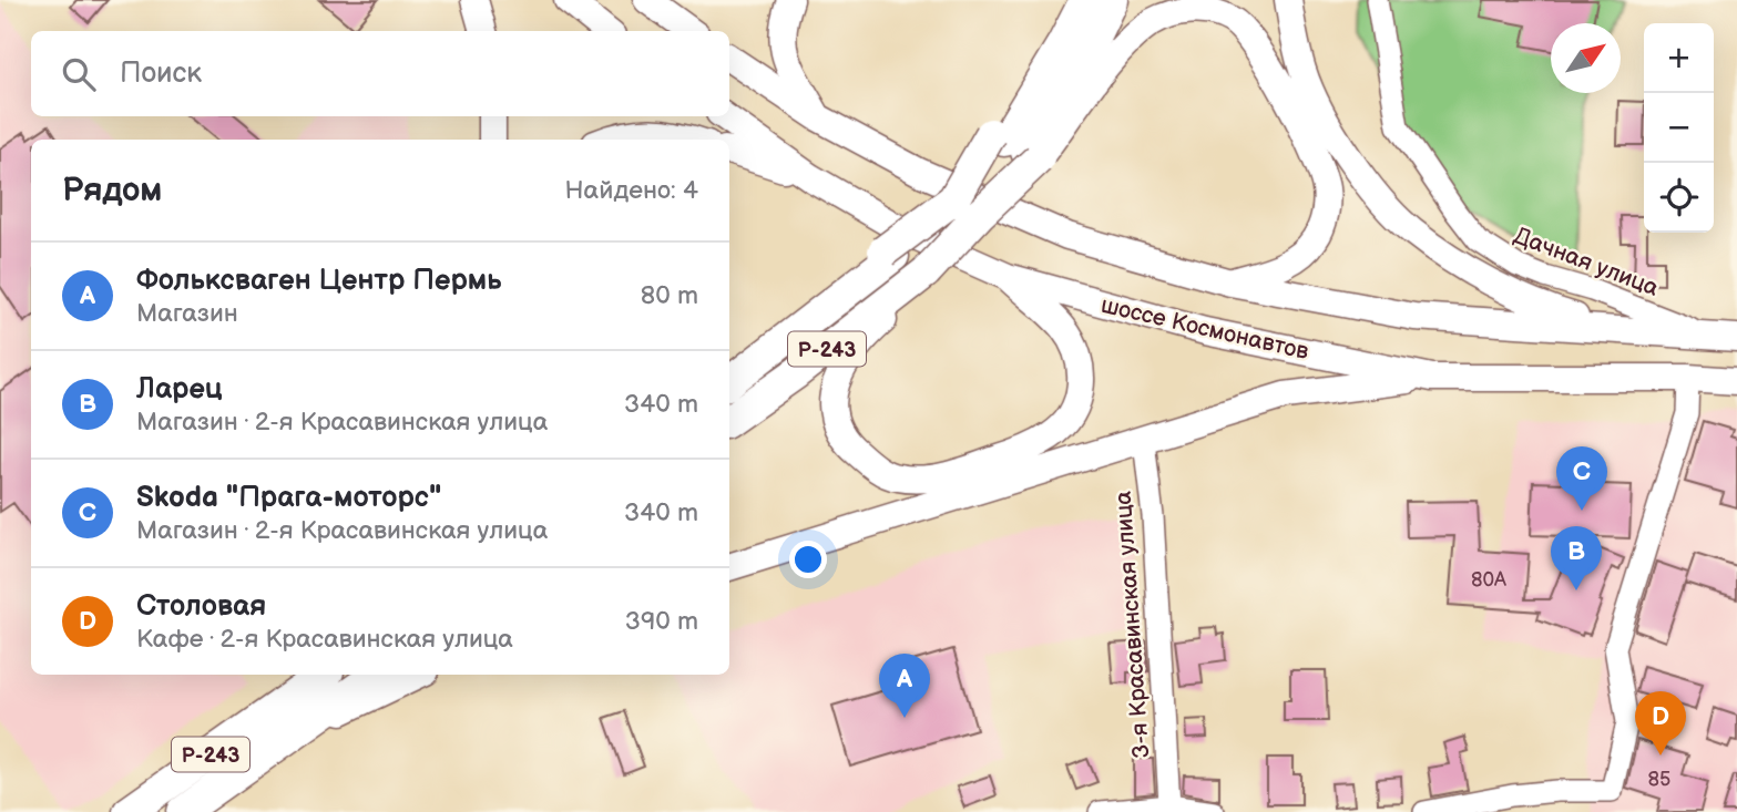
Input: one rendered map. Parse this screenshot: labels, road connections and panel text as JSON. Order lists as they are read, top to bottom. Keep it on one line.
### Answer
{"streets":{"highway":["Р-243"],"main road":["шоссе Космонавтов"],"street":["Дачная улица","3-я Красавинская улица"]},"house_numbers":["80А","85"],"north":"top right","page":{"map_buttons":["+","−"],"search":"Поиск","heading":["Рядом","Найдено: 4"],"list":[{"mark":"A","name":"Фольксваген Центр Пермь","note":"Магазин","value":"80 m"},{"mark":"B","name":"Ларец","note":"Магазин · 2-я Красавинская улица","value":"340 m"},{"mark":"C","name":"Skoda \"Прага-моторс\"","note":"Магазин · 2-я Красавинская улица","value":"340 m"},{"mark":"D","name":"Столовая","note":"Кафе · 2-я Красавинская улица","value":"390 m"}],"pins":["C","B","A","D"]}}
